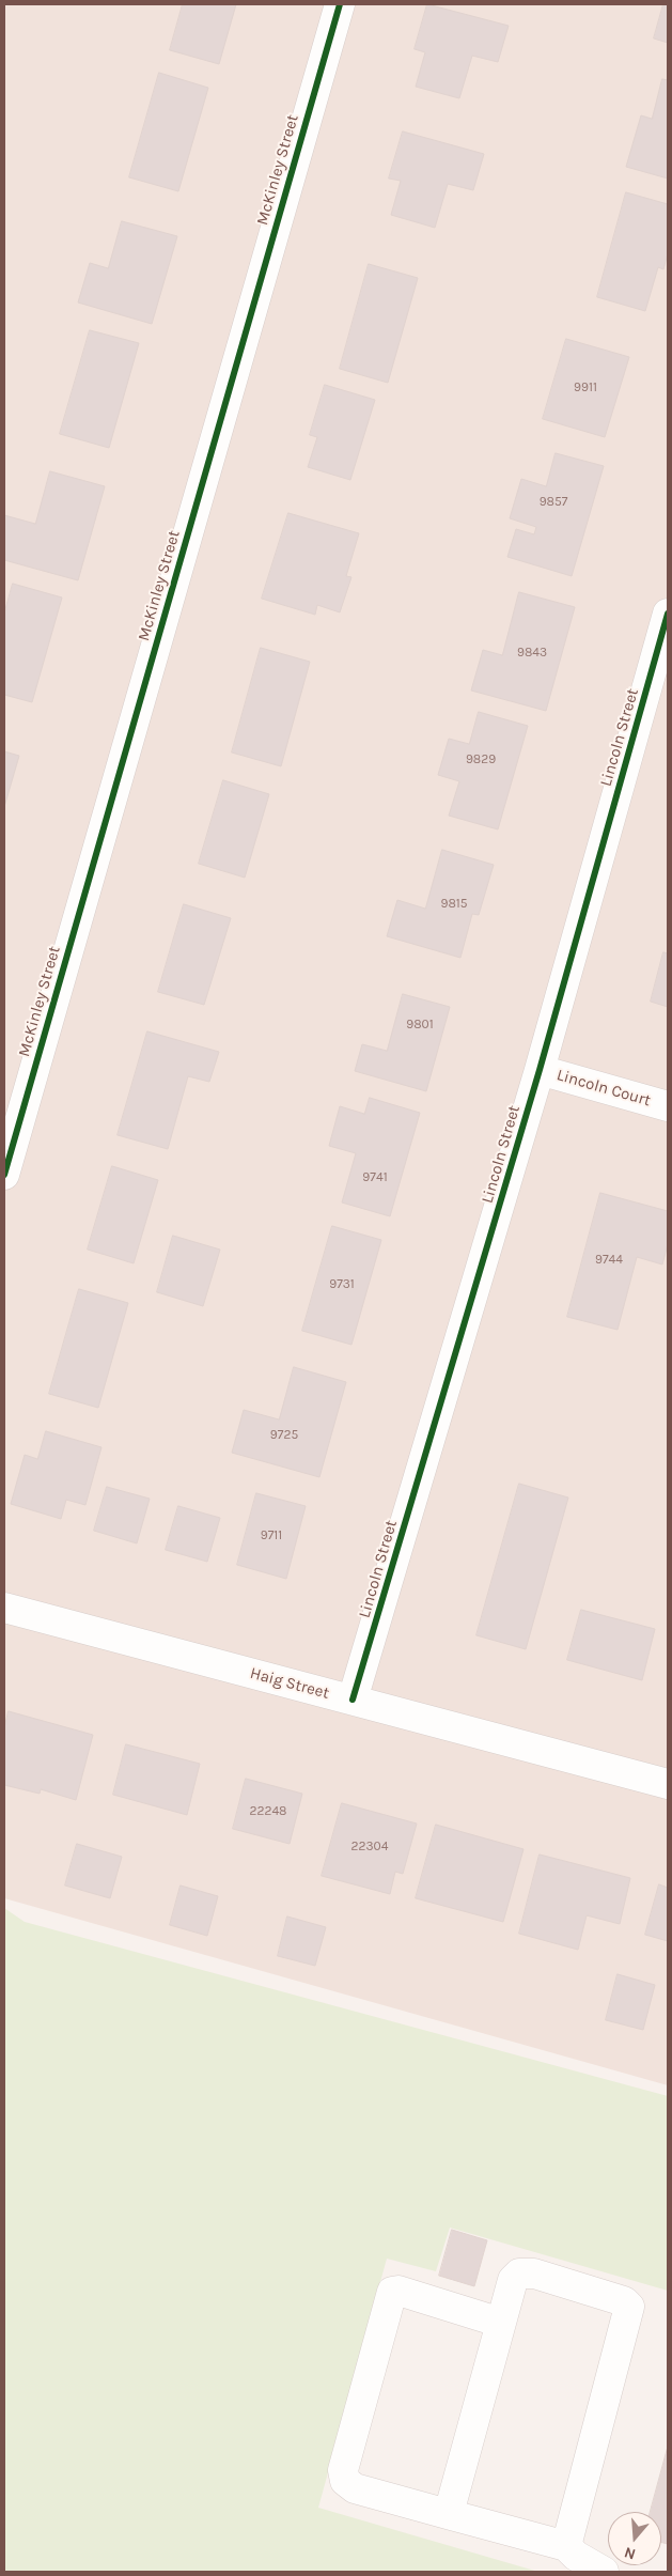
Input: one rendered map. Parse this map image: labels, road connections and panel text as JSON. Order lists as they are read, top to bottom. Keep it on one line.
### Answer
{"streets":{"street":["McKinley Street","Lincoln Street","Lincoln Court","Haig Street"]},"crossings":[["Lincoln Street","Lincoln Court"],["Lincoln Street","Haig Street"]],"house_numbers":["9911","9857","9843","9829","9815","9801","9741","9744","9731","9725","9711","22248","22304"],"north":"bottom"}
